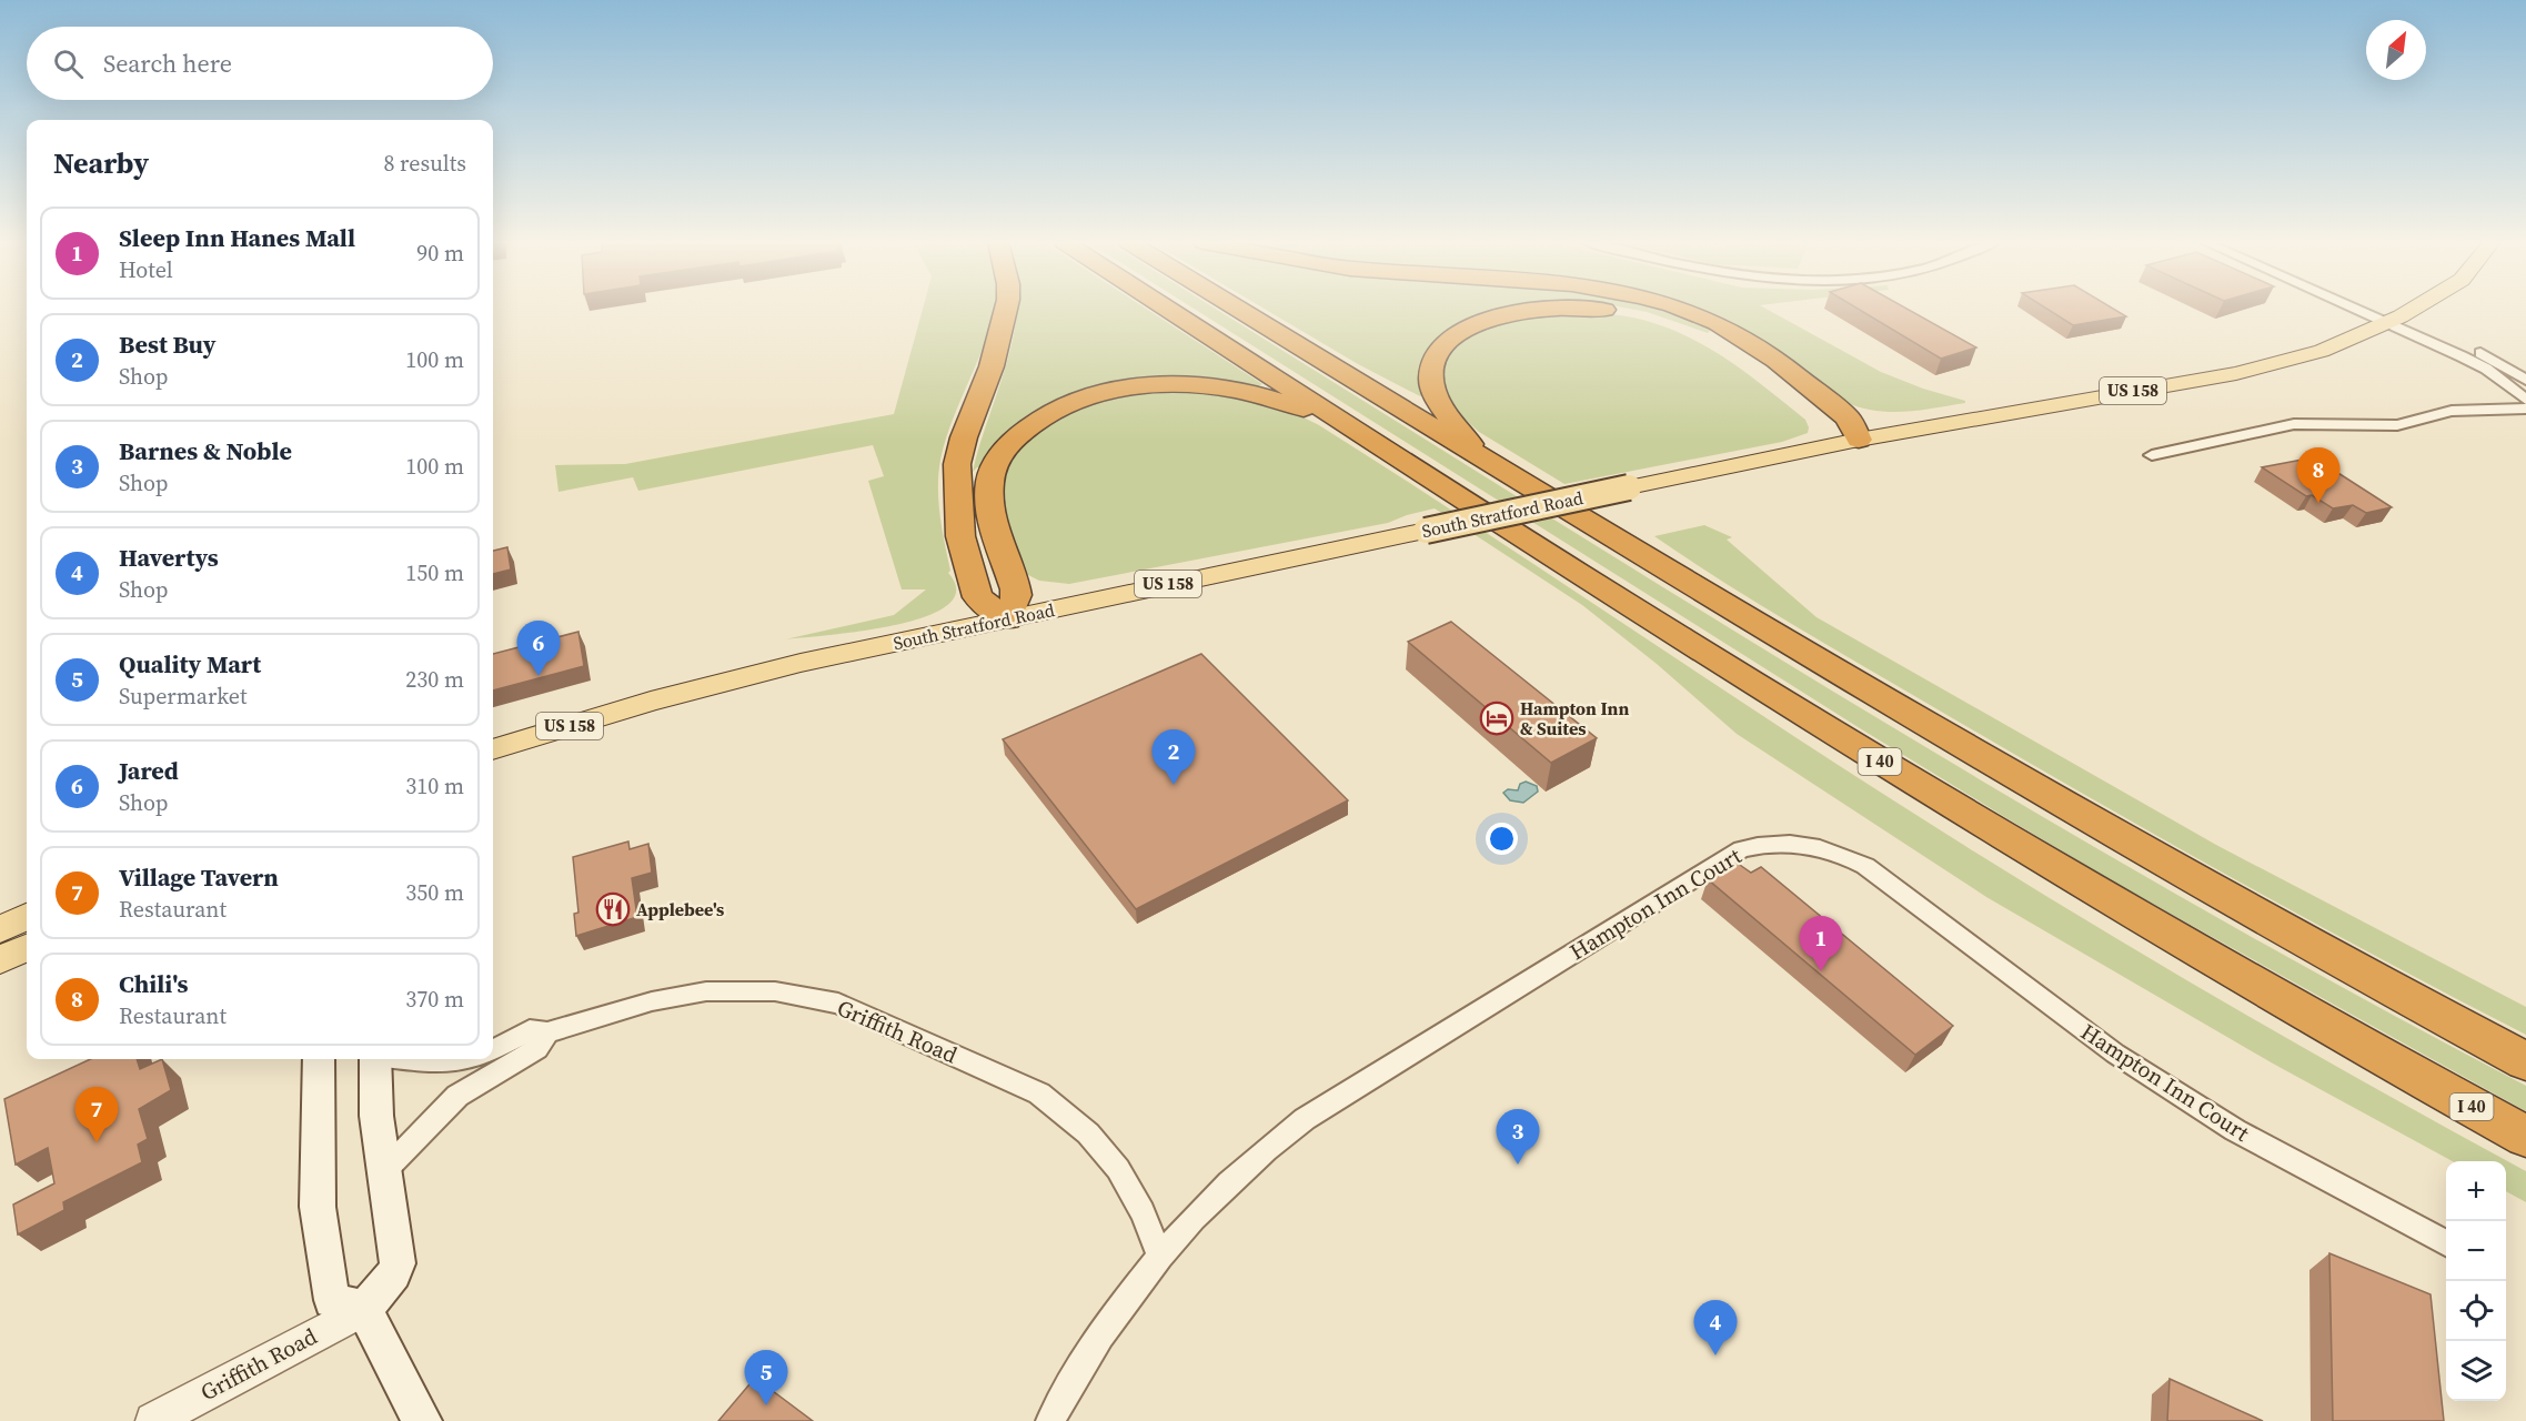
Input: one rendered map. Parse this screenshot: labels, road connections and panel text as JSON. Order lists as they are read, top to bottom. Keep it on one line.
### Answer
{"streets":{"highway":["I 40"],"main road":["US 158","South Stratford Road"],"street":["Hampton Inn Court","Griffith Road"]},"crossings":[["Hampton Inn Court","Griffith Road"]],"places":{"hotel":["Hampton Inn & Suites"],"restaurant":["Applebee's"]},"north":"top right","page":{"search":"Search here","heading":["Nearby","8 results"],"list":[{"mark":"1","name":"Sleep Inn Hanes Mall","note":"Hotel","value":"90 m"},{"mark":"2","name":"Best Buy","note":"Shop","value":"100 m"},{"mark":"3","name":"Barnes & Noble","note":"Shop","value":"100 m"},{"mark":"4","name":"Havertys","note":"Shop","value":"150 m"},{"mark":"5","name":"Quality Mart","note":"Supermarket","value":"230 m"},{"mark":"6","name":"Jared","note":"Shop","value":"310 m"},{"mark":"7","name":"Village Tavern","note":"Restaurant","value":"350 m"},{"mark":"8","name":"Chili's","note":"Restaurant","value":"370 m"}],"pins":["8","6","2","1","7","3","4","5"],"map_buttons":["+","−"]}}
